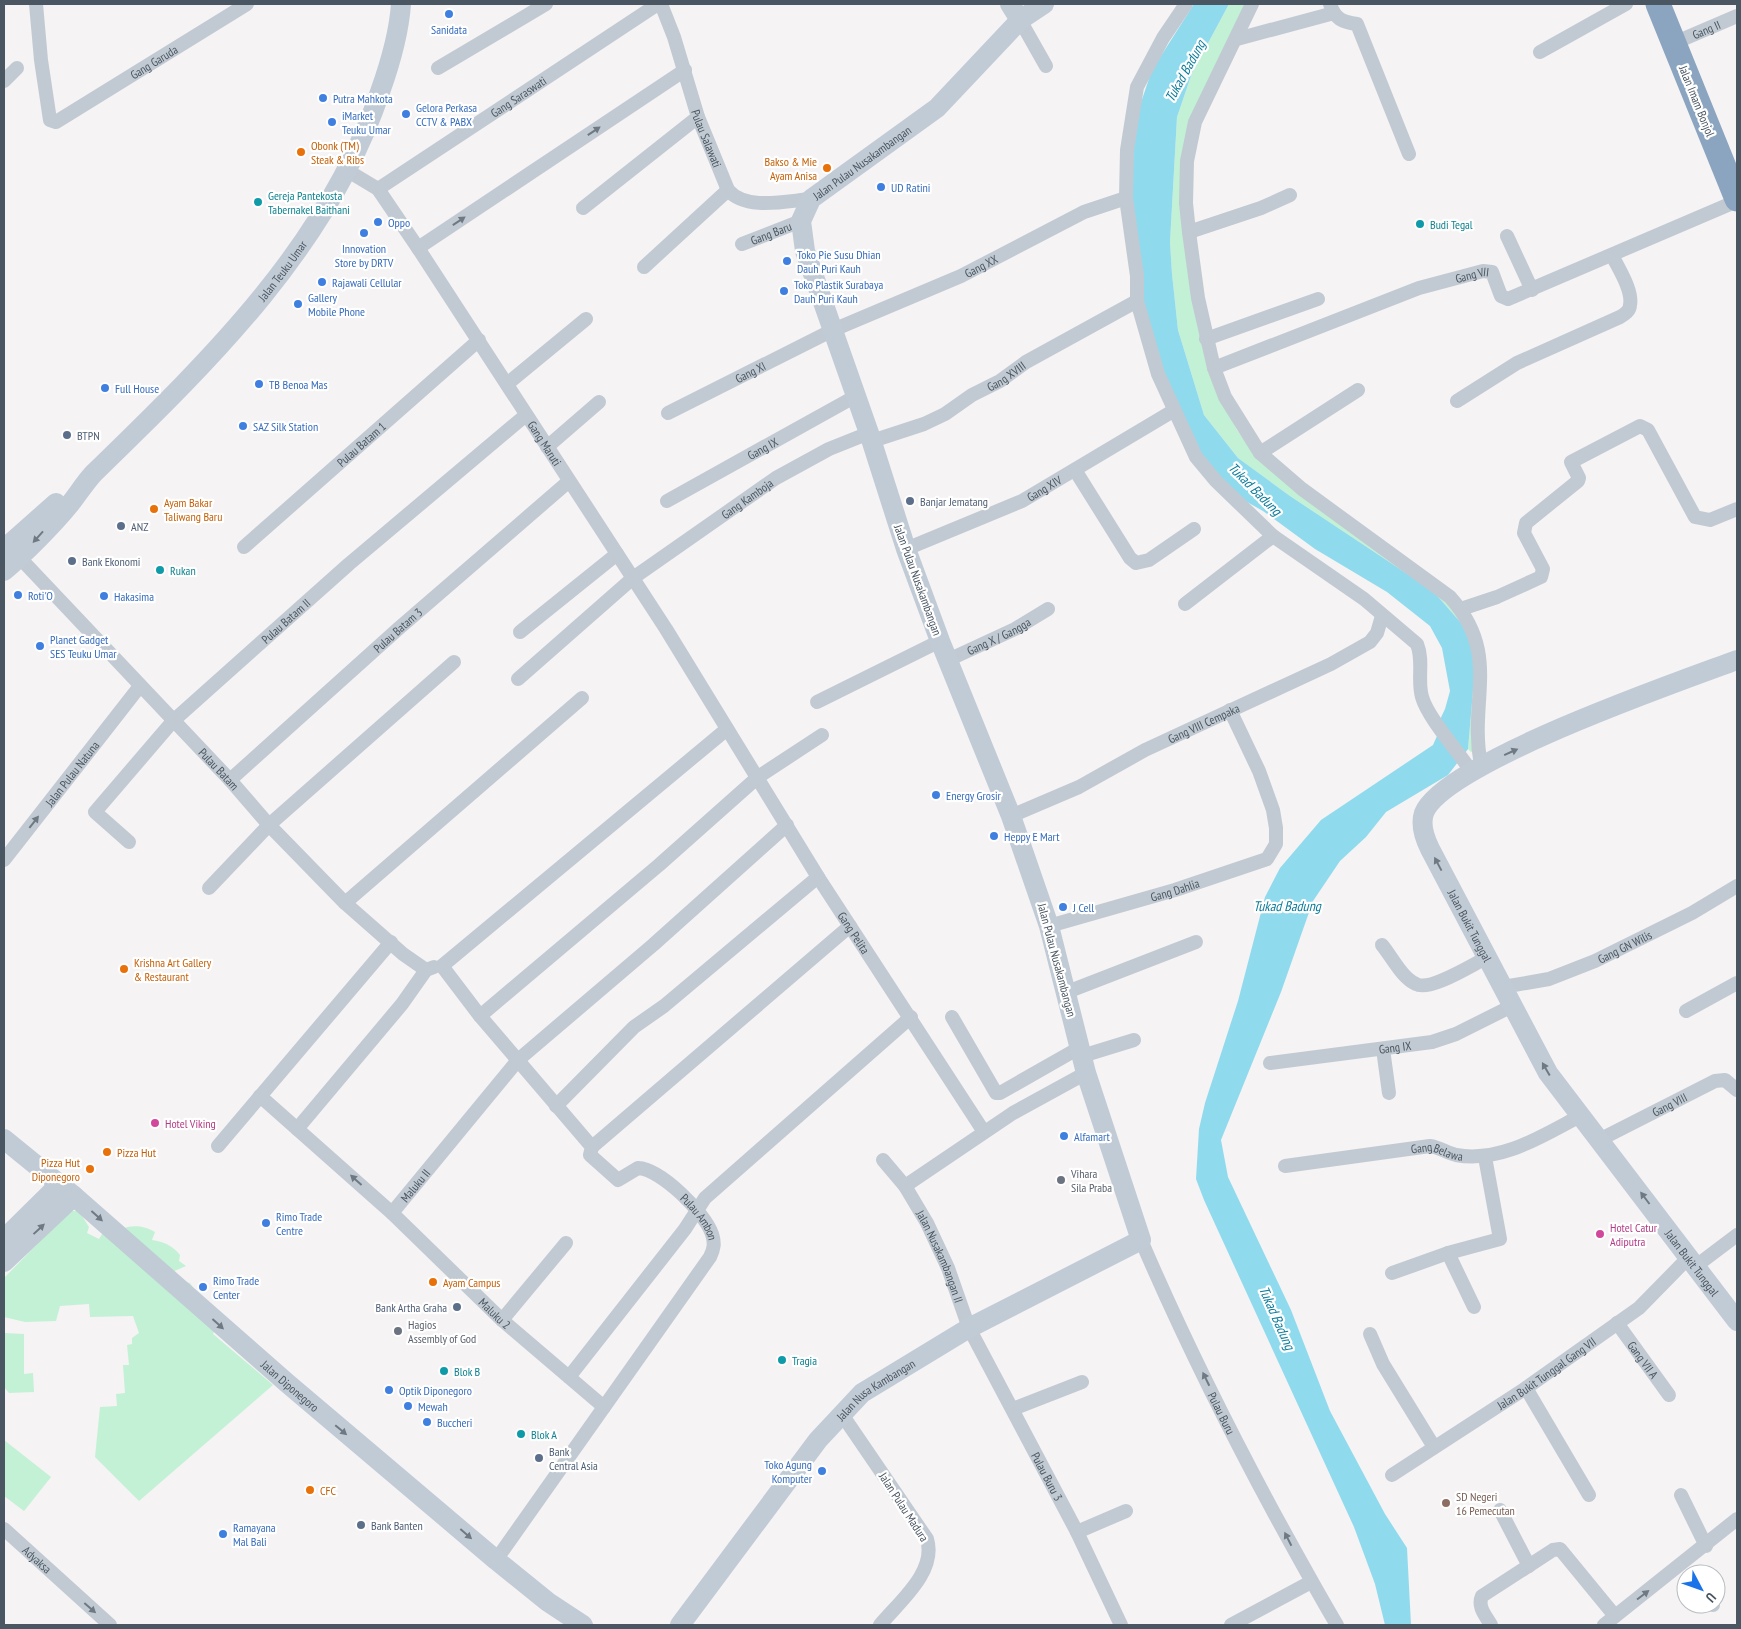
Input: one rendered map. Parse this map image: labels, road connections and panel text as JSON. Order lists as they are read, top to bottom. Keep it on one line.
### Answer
{"streets":{"highway":["Jalan Imam Bonjol"],"street":["Gang II","Gang Garuda","Gang Saraswati","Pulau Salawati","Jalan Pulau Nusakambangan","Gang Baru","Gang XX","Jalan Teuku Umar","Gang VII","Gang XI","Gang XVIII","Gang Maruti","Pulau Batam 1","Gang IX","Gang XIV","Gang Kamboja","Pulau Batam II","Pulau Batam 3","Gang X / Gangga","Gang VIII Cempaka","Pulau Batam","Jalan Pulau Natuna","Gang Dahlia","Jalan Bukit Tunggal","Gang Pelita","Gang GN Wilis","Gang VIII","Gang Belawa","Maluku II","Pulau Ambon","Jalan Nusakambangan II","Maluku 2","Gang VII A","Jalan Bukit Tunggal Gang VII","Jalan Diponegoro","Jalan Nusa Kambangan","Pulau Buru","Pulau Buru 3","Jalan Pulau Madura","Adyaksa"]},"crossings":[["Gang II","Jalan Imam Bonjol"],["Gang Saraswati","Pulau Salawati"],["Gang Saraswati","Gang Maruti"],["Jalan Imam Bonjol","Gang VII"],["Jalan Pulau Nusakambangan","Gang Baru"],["Jalan Pulau Nusakambangan","Gang XX"],["Jalan Pulau Nusakambangan","Gang XI"],["Jalan Pulau Nusakambangan","Gang XVIII"],["Jalan Pulau Nusakambangan","Gang IX"],["Jalan Pulau Nusakambangan","Gang XIV"],["Jalan Pulau Nusakambangan","Gang Kamboja"],["Jalan Pulau Nusakambangan","Gang X / Gangga"],["Jalan Pulau Nusakambangan","Gang VIII Cempaka"],["Jalan Pulau Nusakambangan","Gang Dahlia"],["Jalan Pulau Nusakambangan","Jalan Nusa Kambangan"],["Jalan Pulau Nusakambangan","Pulau Buru"],["Gang XX","Gang XI"],["Jalan Teuku Umar","Gang Maruti"],["Jalan Teuku Umar","Pulau Batam"],["Gang XVIII","Gang Kamboja"],["Gang Maruti","Pulau Batam 1"],["Gang Maruti","Gang Kamboja"],["Gang Maruti","Pulau Batam II"],["Gang Maruti","Pulau Batam 3"],["Gang Maruti","Gang Pelita"],["Gang IX","Jalan Bukit Tunggal"],["Pulau Batam II","Pulau Batam"],["Pulau Batam 3","Pulau Batam"],["Gang VIII Cempaka","Gang Dahlia"],["Pulau Batam","Jalan Pulau Natuna"],["Jalan Bukit Tunggal","Gang GN Wilis"],["Jalan Bukit Tunggal","Gang VIII"],["Jalan Bukit Tunggal","Gang Belawa"],["Jalan Bukit Tunggal","Jalan Bukit Tunggal Gang VII"],["Gang Pelita","Maluku II"],["Maluku II","Pulau Ambon"],["Maluku II","Maluku 2"],["Pulau Ambon","Maluku 2"],["Pulau Ambon","Jalan Diponegoro"],["Jalan Nusakambangan II","Jalan Nusa Kambangan"],["Jalan Nusakambangan II","Pulau Buru 3"],["Gang VII A","Jalan Bukit Tunggal Gang VII"],["Jalan Nusa Kambangan","Pulau Buru"],["Jalan Nusa Kambangan","Pulau Buru 3"],["Jalan Nusa Kambangan","Jalan Pulau Madura"]],"one_way":["Jalan Pulau Natuna","Jalan Diponegoro","Pulau Buru","Adyaksa"],"water":["Tukad Badung"],"places":["Sanidata","Putra Mahkota","Gelora Perkasa CCTV & PABX","iMarket Teuku Umar","Obonk (TM) Steak & Ribs","Bakso & Mie Ayam Anisa","UD Ratini","Gereja Pantekosta Tabernakel Baithani","Oppo","Budi Tegal","Innovation Store by DRTV","Toko Pie Susu Dhian Dauh Puri Kauh","Rajawali Cellular","Toko Plastik Surabaya Dauh Puri Kauh","Gallery Mobile Phone","TB Benoa Mas","Full House","SAZ Silk Station","BTPN","Banjar Jematang","Ayam Bakar Taliwang Baru","ANZ","Bank Ekonomi","Rukan","Roti'O","Hakasima","Planet Gadget SES Teuku Umar","Energy Grosir","Heppy E Mart","J Cell","Krishna Art Gallery & Restaurant","Hotel Viking","Alfamart","Pizza Hut","Pizza Hut Diponegoro","Vihara Sila Praba","Rimo Trade Centre","Hotel Catur Adiputra","Ayam Campus","Rimo Trade Center","Bank Artha Graha","Hagios Assembly of God","Tragia","Blok B","Optik Diponegoro","Mewah","Buccheri","Blok A","Bank Central Asia","Toko Agung Komputer","CFC","SD Negeri 16 Pemecutan","Bank Banten","Ramayana Mal Bali"],"north":"bottom right"}
